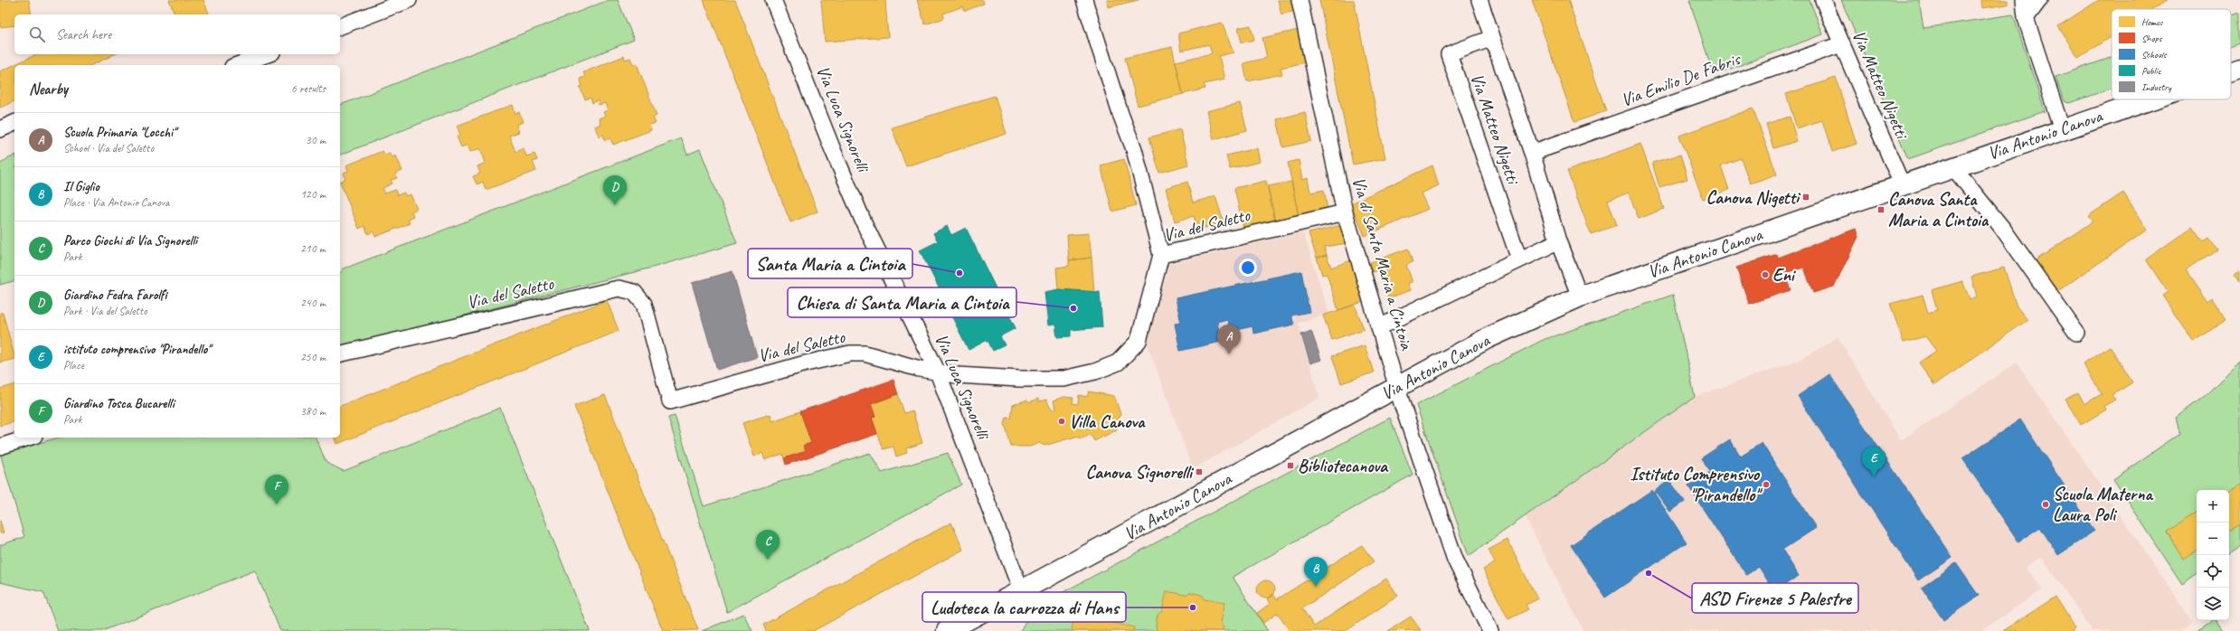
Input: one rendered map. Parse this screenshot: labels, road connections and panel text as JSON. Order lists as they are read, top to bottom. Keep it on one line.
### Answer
{"streets":{"street":["Via Emilio De Fabris","Via Matteo Nigetti","Via Luca Signorelli","Via Antonio Canova","Via del Saletto","Via di Santa Maria a Cintoia"]},"crossings":[["Via Emilio De Fabris","Via Matteo Nigetti"],["Via Matteo Nigetti","Via Antonio Canova"],["Via Luca Signorelli","Via Antonio Canova"],["Via Luca Signorelli","Via del Saletto"],["Via Antonio Canova","Via di Santa Maria a Cintoia"],["Via del Saletto","Via di Santa Maria a Cintoia"]],"places":{"transit":["Canova Nigetti","Canova Santa Maria a Cintoia","Bibliotecanova","Canova Signorelli"],"other":["Santa Maria a Cintoia","Eni","Chiesa di Santa Maria a Cintoia","Villa Canova","Istituto Comprensivo \"Pirandello\"","Scuola Materna Laura Poli","ASD Firenze 5 Palestre","Ludoteca la carrozza di Hans"]},"legend":["Homes","Shops","Schools","Public","Industry"],"page":{"search":"Search here","heading":["Nearby","6 results"],"list":[{"mark":"A","name":"Scuola Primaria \"Locchi\"","note":"School · Via del Saletto","value":"30 m"},{"mark":"B","name":"Il Giglio","note":"Place · Via Antonio Canova","value":"120 m"},{"mark":"C","name":"Parco Giochi di Via Signorelli","note":"Park","value":"210 m"},{"mark":"D","name":"Giardino Fedra Farolfi","note":"Park · Via del Saletto","value":"240 m"},{"mark":"E","name":"istituto comprensivo \"Pirandello\"","note":"Place","value":"250 m"},{"mark":"F","name":"Giardino Tosca Bucarelli","note":"Park","value":"380 m"}],"pins":["D","A","E","F","C","B"],"map_buttons":["+","−"]}}
